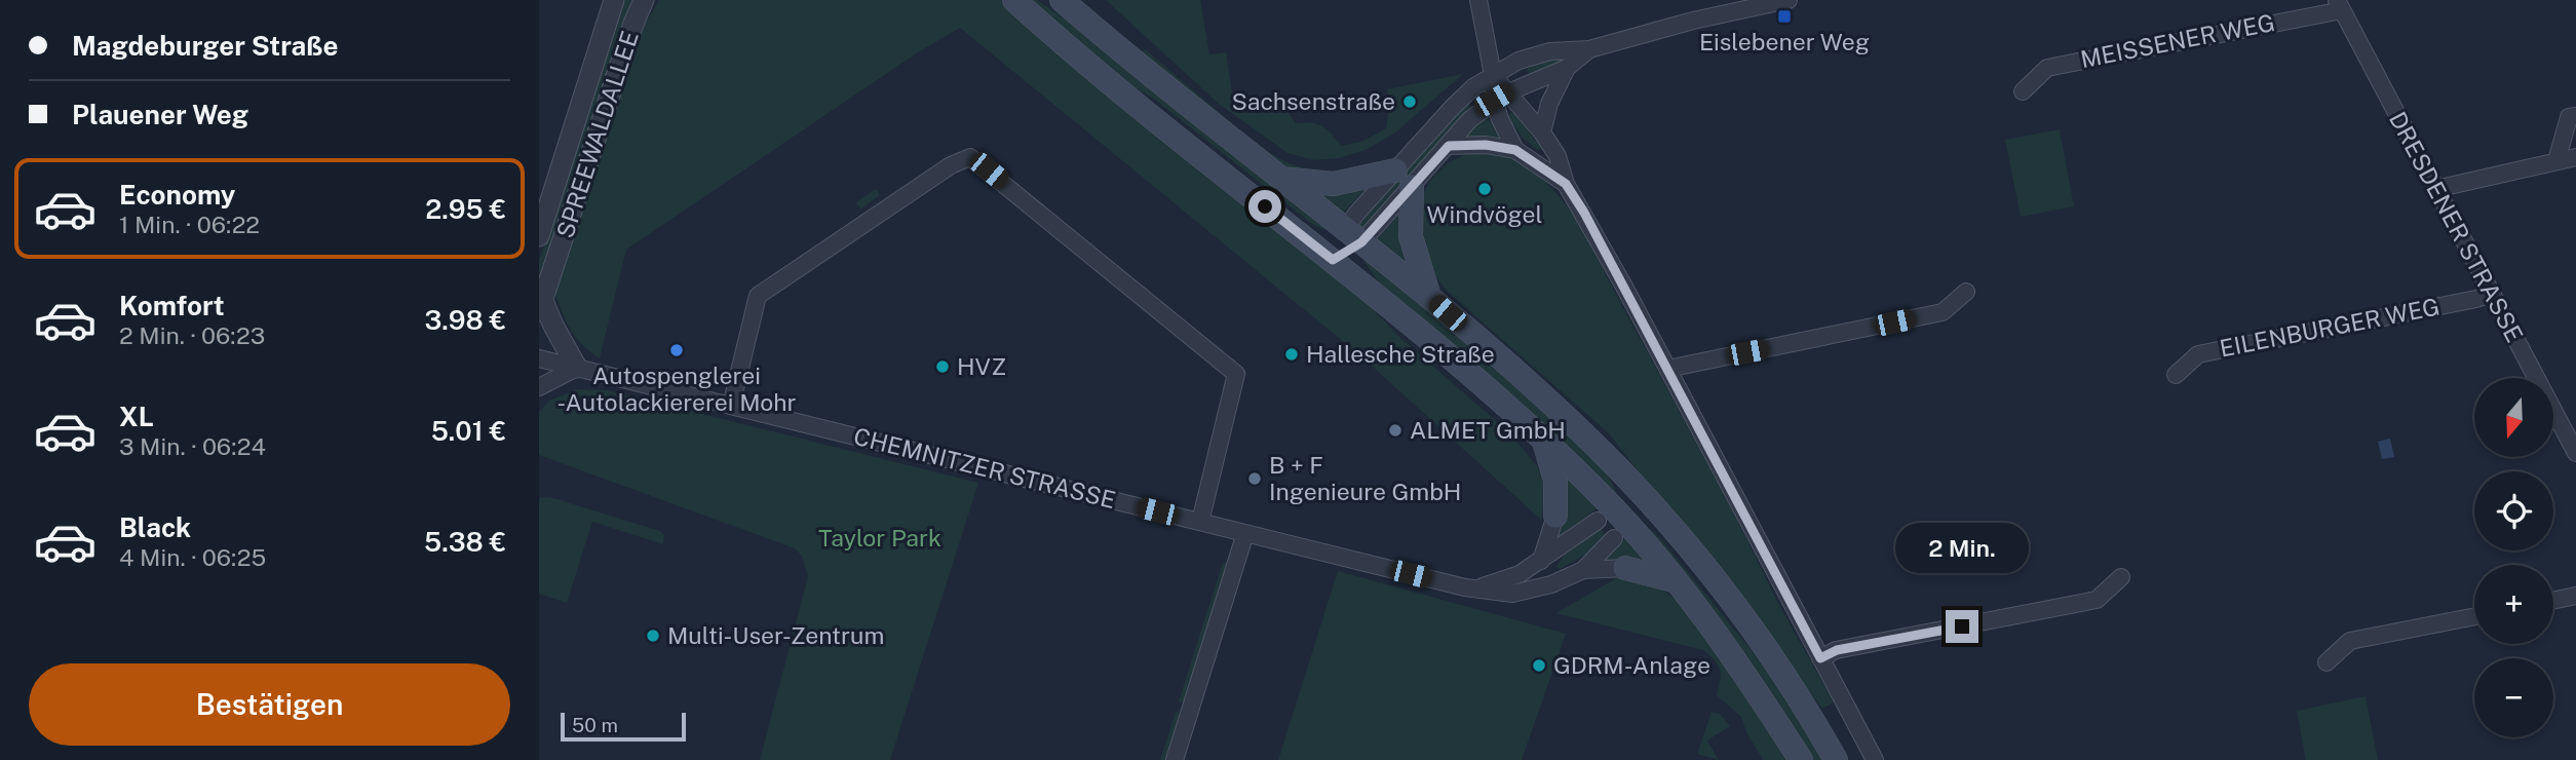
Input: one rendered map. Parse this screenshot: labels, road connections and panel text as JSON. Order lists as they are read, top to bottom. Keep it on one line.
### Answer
{"streets":{"street":["MEISSENER WEG","SPREEWALDALLEE","DRESDENER STRASSE","EILENBURGER WEG","CHEMNITZER STRASSE"]},"crossings":[["MEISSENER WEG","DRESDENER STRASSE"],["DRESDENER STRASSE","EILENBURGER WEG"]],"parks":["Taylor Park"],"places":{"transit":["Eislebener Weg"],"other":["Sachsenstraße","Windvögel","Autospenglerei -Autolackiererei Mohr","Hallesche Straße","HVZ","ALMET GmbH","B + F Ingenieure GmbH","Multi-User-Zentrum","GDRM-Anlage"]},"scale_bar":"50 m","north":"bottom","page":{"banner":["Magdeburger Straße","Plauener Weg"],"list":[{"name":"Economy","note":"1 Min. · 06:22","value":"2.95 €"},{"name":"Komfort","note":"2 Min. · 06:23","value":"3.98 €"},{"name":"XL","note":"3 Min. · 06:24","value":"5.01 €"},{"name":"Black","note":"4 Min. · 06:25","value":"5.38 €"}],"map_buttons":["+","−"],"bubble":"2 Min.","buttons":"Bestätigen","scale":"50 m"}}
